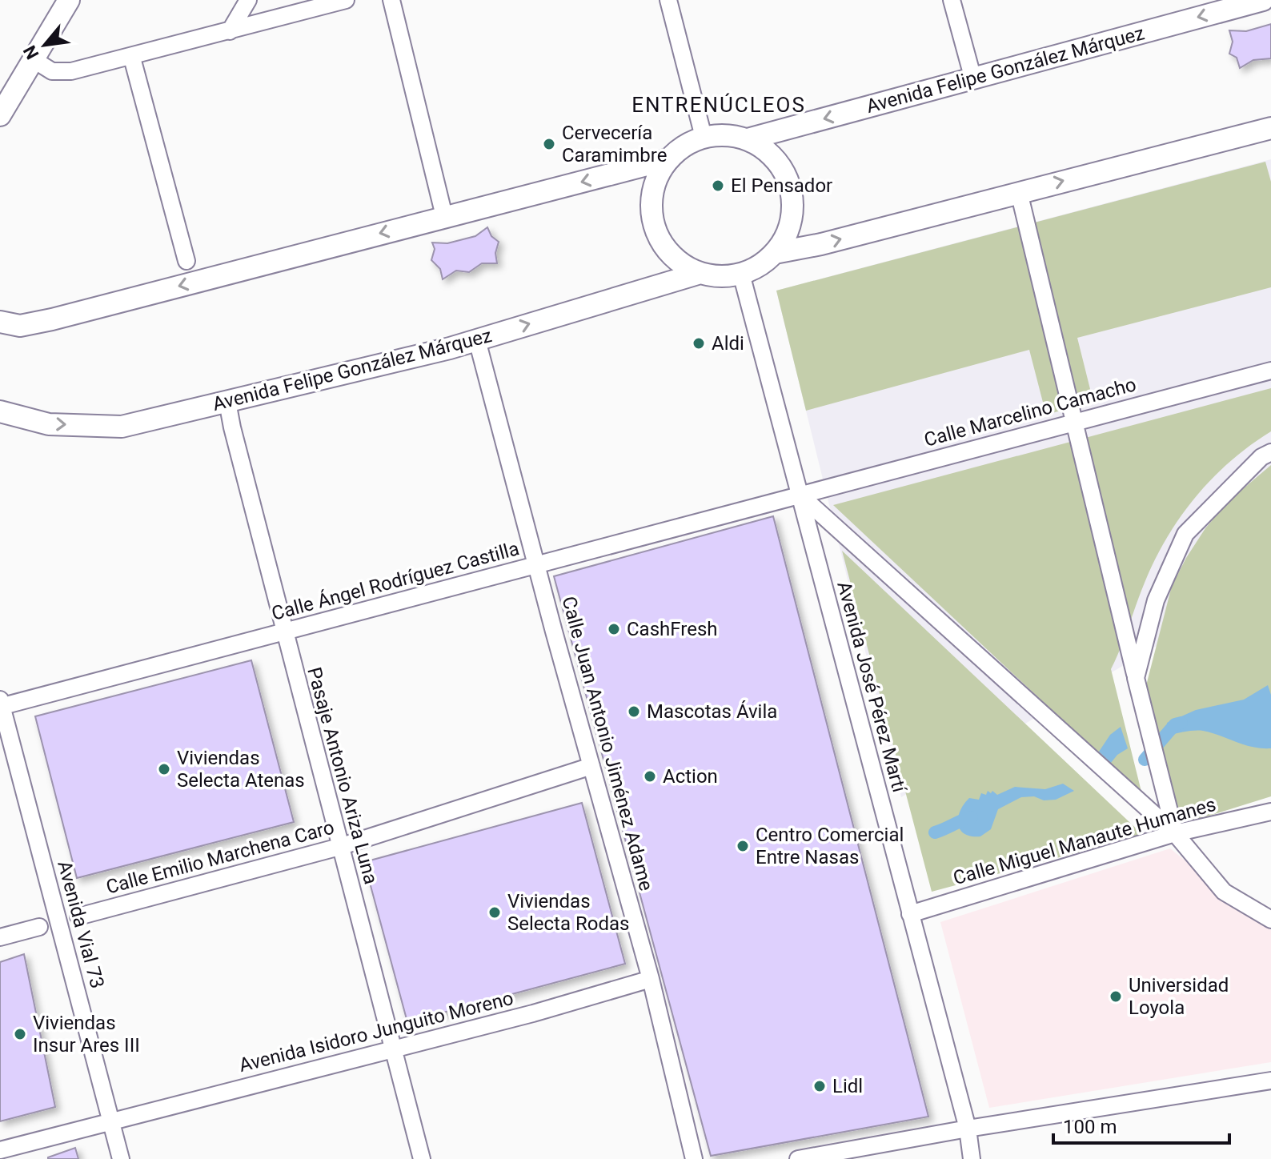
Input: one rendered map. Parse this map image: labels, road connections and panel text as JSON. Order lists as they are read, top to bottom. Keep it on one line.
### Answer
{"streets":{"main road":["Avenida Felipe González Márquez"],"street":["Calle Marcelino Camacho","Calle Ángel Rodríguez Castilla","Avenida José Pérez Martí","Calle Juan Antonio Jiménez Adame","Pasaje Antonio Ariza Luna","Calle Miguel Manaute Humanes","Calle Emilio Marchena Caro","Avenida Vial 73","Avenida Isidoro Junguito Moreno"]},"crossings":[["Avenida Felipe González Márquez","Avenida José Pérez Martí"],["Avenida Felipe González Márquez","Calle Juan Antonio Jiménez Adame"],["Avenida Felipe González Márquez","Pasaje Antonio Ariza Luna"],["Calle Marcelino Camacho","Calle Ángel Rodríguez Castilla"],["Calle Marcelino Camacho","Avenida José Pérez Martí"],["Calle Ángel Rodríguez Castilla","Avenida José Pérez Martí"],["Calle Ángel Rodríguez Castilla","Calle Juan Antonio Jiménez Adame"],["Calle Ángel Rodríguez Castilla","Pasaje Antonio Ariza Luna"],["Calle Ángel Rodríguez Castilla","Avenida Vial 73"],["Avenida José Pérez Martí","Calle Miguel Manaute Humanes"],["Calle Juan Antonio Jiménez Adame","Calle Emilio Marchena Caro"],["Calle Juan Antonio Jiménez Adame","Avenida Isidoro Junguito Moreno"],["Pasaje Antonio Ariza Luna","Calle Emilio Marchena Caro"],["Pasaje Antonio Ariza Luna","Avenida Isidoro Junguito Moreno"],["Avenida Vial 73","Avenida Isidoro Junguito Moreno"]],"districts":["ENTRENÚCLEOS"],"places":["Cervecería Caramimbre","El Pensador","Aldi","CashFresh","Mascotas Ávila","Viviendas Selecta Atenas","Action","Centro Comercial Entre Nasas","Viviendas Selecta Rodas","Universidad Loyola","Viviendas Insur Ares III","Lidl"],"scale_bar":"100 m","north":"bottom left"}
